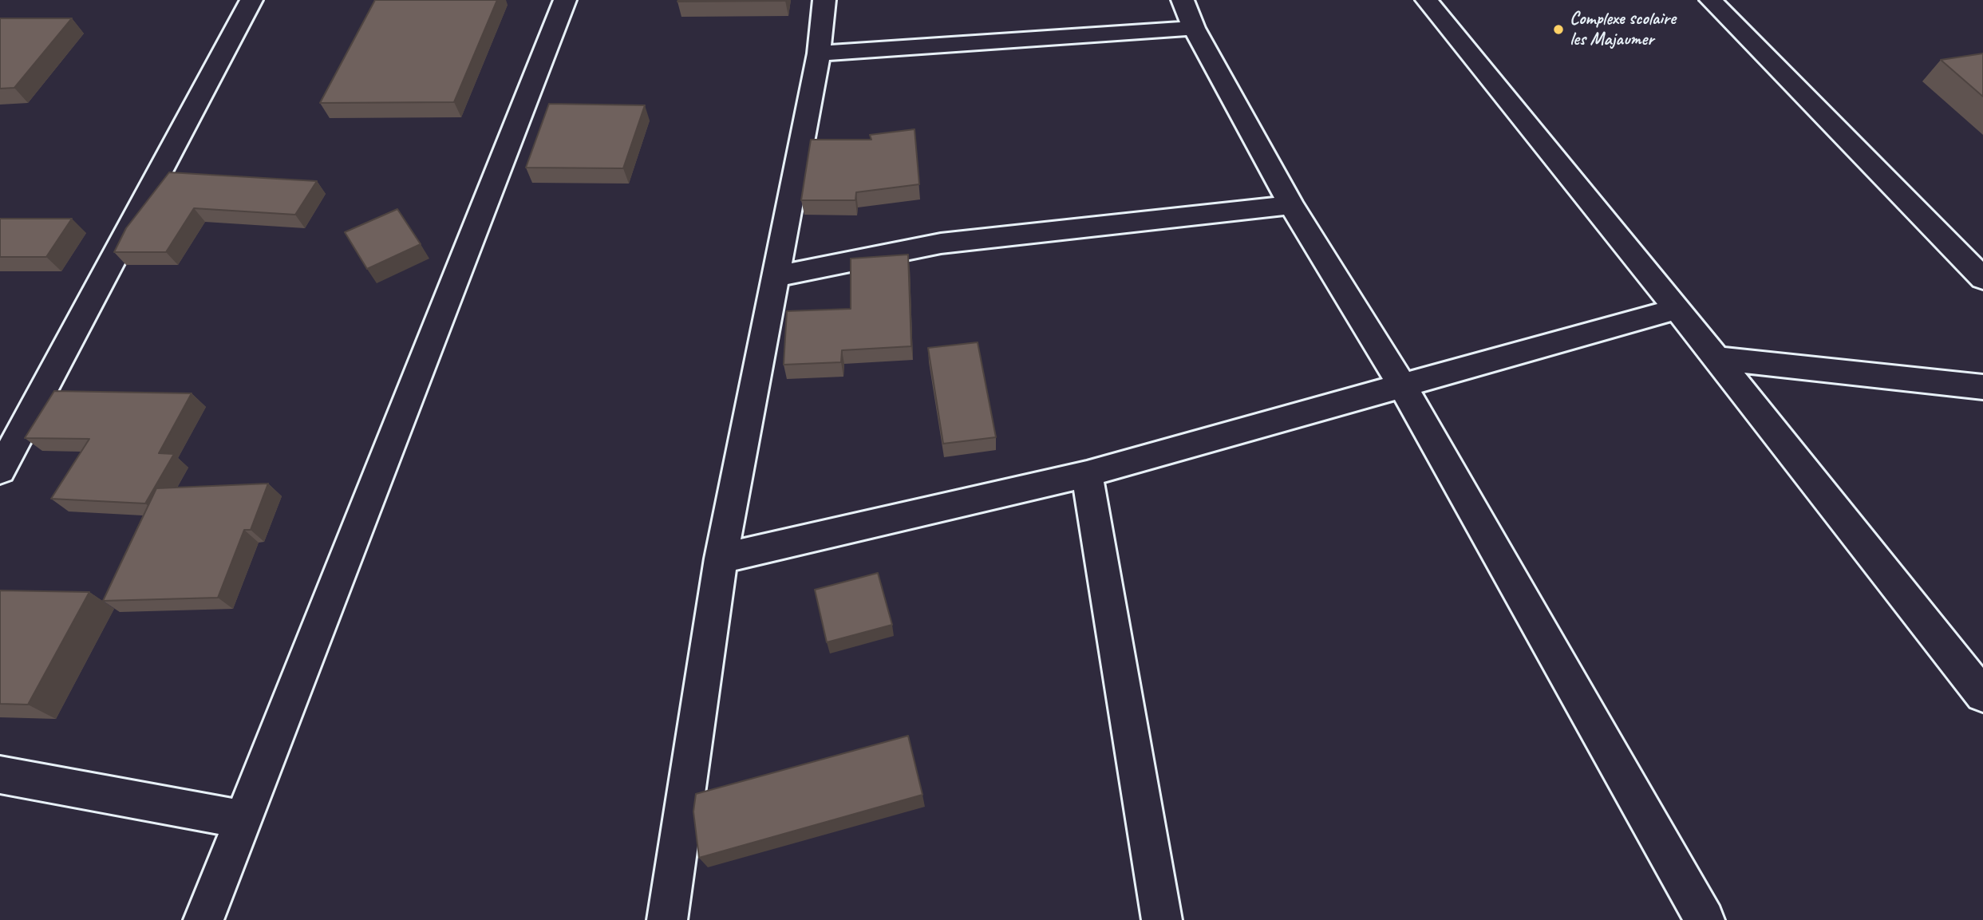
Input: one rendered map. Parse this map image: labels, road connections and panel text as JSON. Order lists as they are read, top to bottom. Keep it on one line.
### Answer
{"places":["Complexe scolaire les Majaumer"]}
